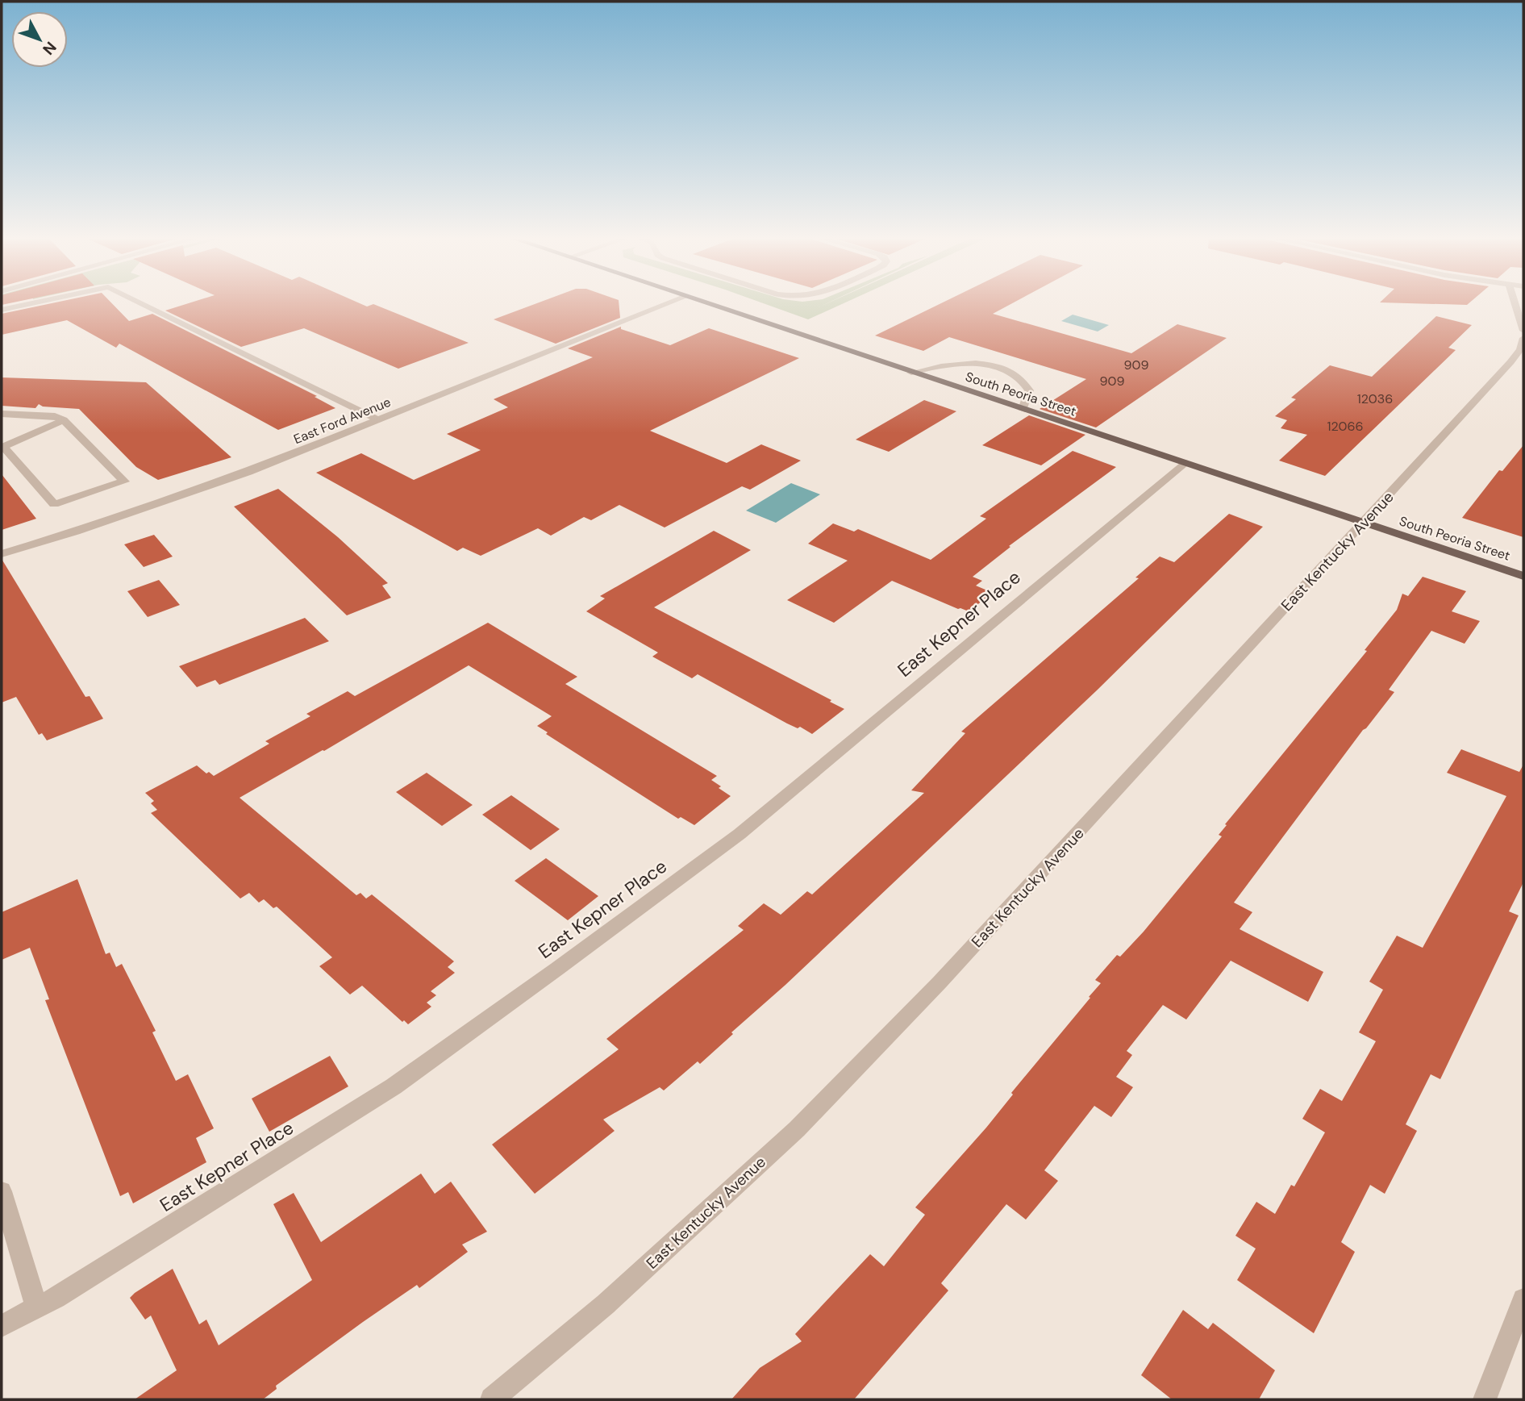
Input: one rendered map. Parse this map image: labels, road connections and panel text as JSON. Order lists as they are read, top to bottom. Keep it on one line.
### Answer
{"streets":{"main road":["South Peoria Street"],"street":["East Ford Avenue","East Kentucky Avenue","East Kepner Place"]},"crossings":[["South Peoria Street","East Kentucky Avenue"],["South Peoria Street","East Kepner Place"]],"house_numbers":["909","909","12036","12066"],"north":"bottom right"}
